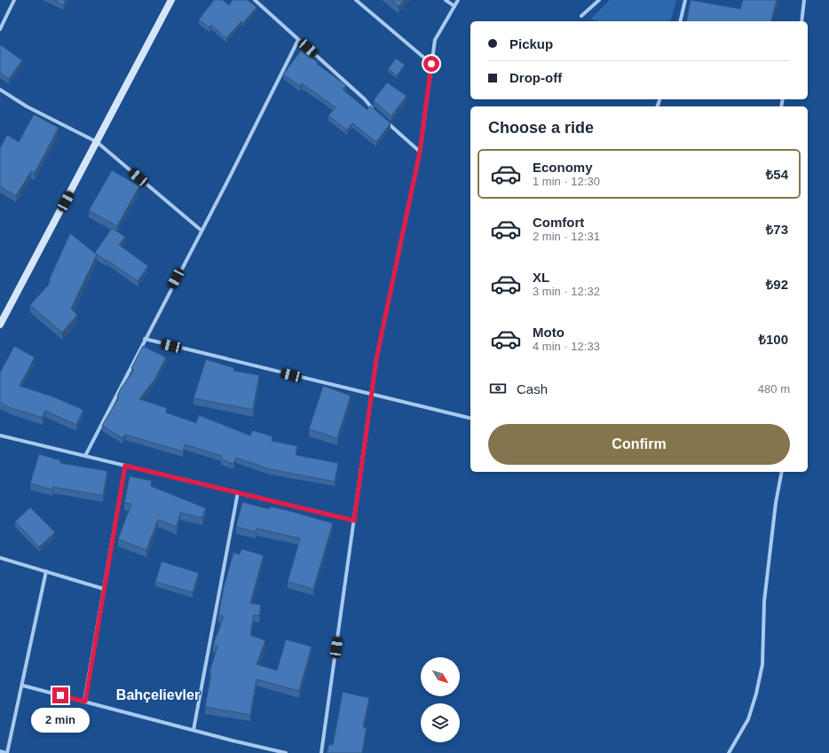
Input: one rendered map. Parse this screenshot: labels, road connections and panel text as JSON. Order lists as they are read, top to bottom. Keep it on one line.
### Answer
{"districts":["Bahçelievler"],"north":"bottom right","page":{"banner":["Pickup","Drop-off"],"heading":"Choose a ride","list":[{"name":"Economy","note":"1 min · 12:30","value":"₺54"},{"name":"Comfort","note":"2 min · 12:31","value":"₺73"},{"name":"XL","note":"3 min · 12:32","value":"₺92"},{"name":"Moto","note":"4 min · 12:33","value":"₺100"}],"pay":["Cash","480 m"],"buttons":"Confirm","bubble":"2 min"}}
